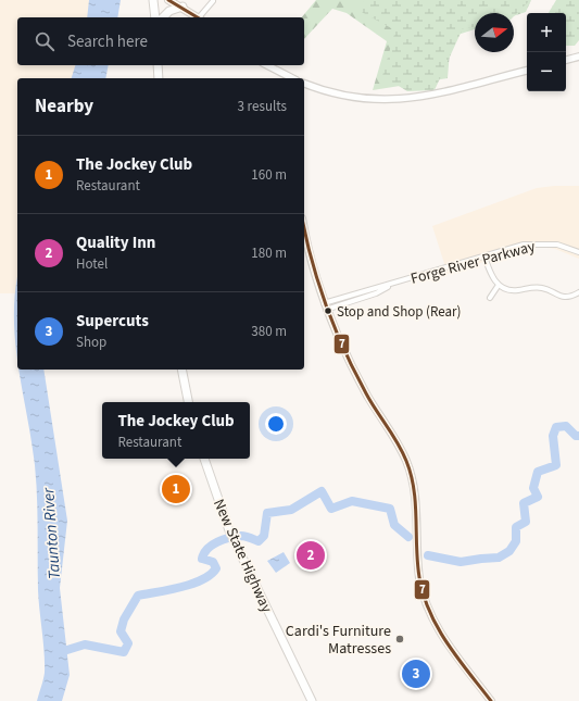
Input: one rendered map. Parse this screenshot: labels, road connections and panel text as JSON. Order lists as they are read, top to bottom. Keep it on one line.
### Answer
{"streets":{"highway":["New State Highway"],"street":["Forge River Parkway"]},"water":["Taunton River"],"places":["Stop and Shop (Rear)","Cardi's Furniture Matresses"],"lines":["transit line 7"],"north":"right","page":{"map_buttons":["+","−"],"search":"Search here","heading":["Nearby","3 results"],"list":[{"mark":"1","name":"The Jockey Club","note":"Restaurant","value":"160 m"},{"mark":"2","name":"Quality Inn","note":"Hotel","value":"180 m"},{"mark":"3","name":"Supercuts","note":"Shop","value":"380 m"}],"popup":["The Jockey Club","Restaurant"],"pins":["1","2","3"]}}
